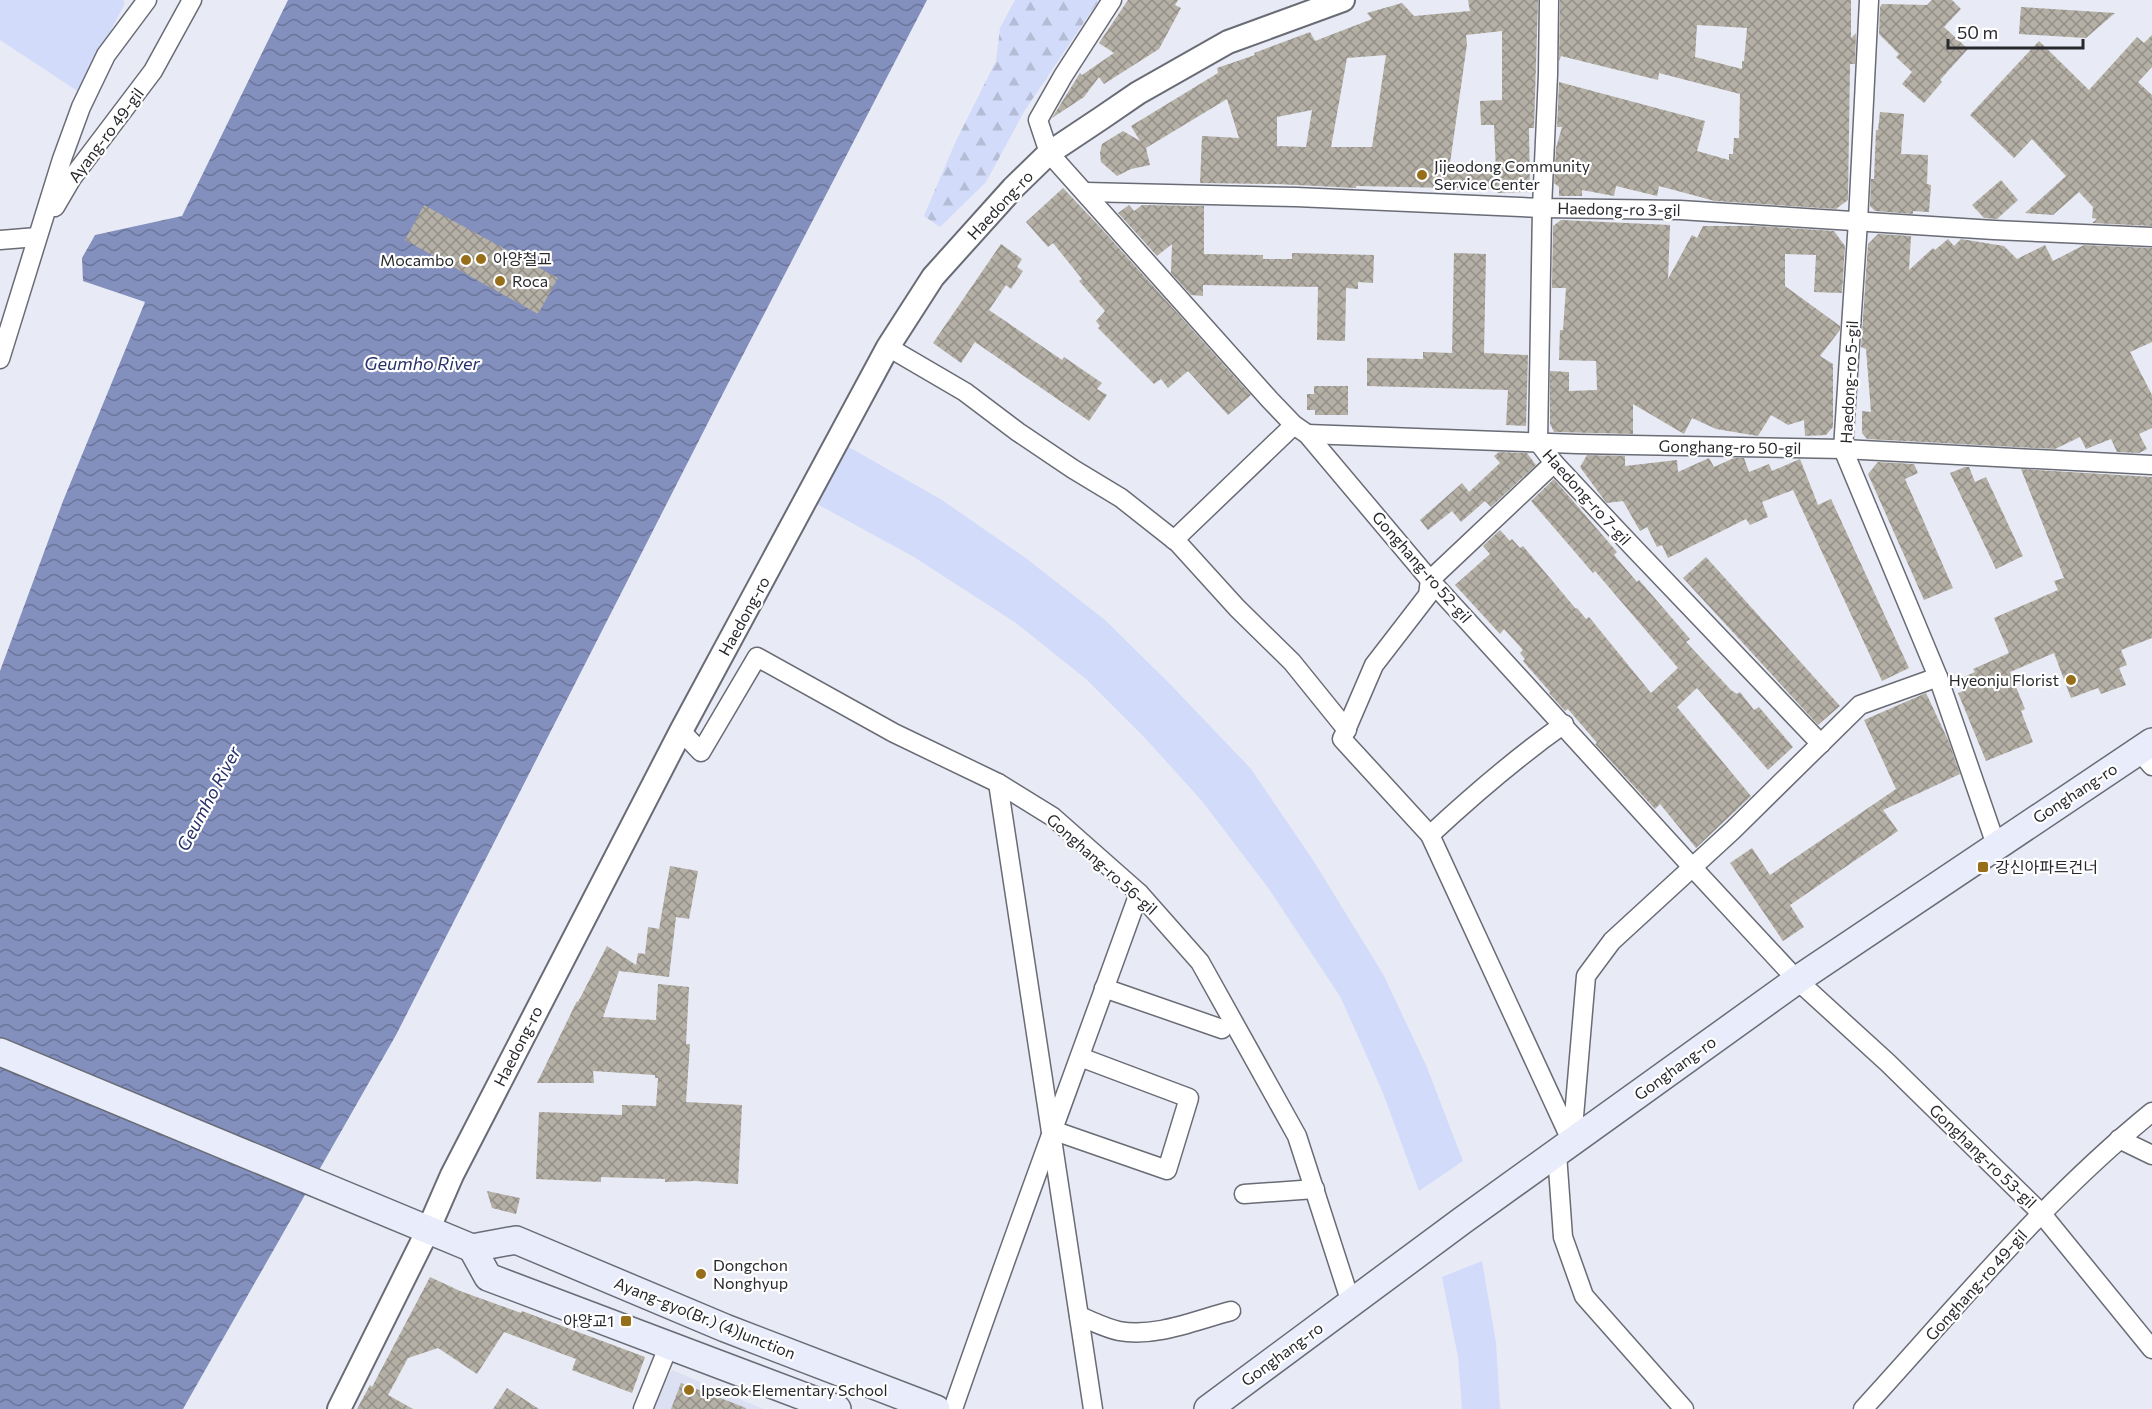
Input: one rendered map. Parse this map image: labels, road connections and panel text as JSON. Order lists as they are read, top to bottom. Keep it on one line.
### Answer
{"streets":{"main road":["Gonghang-ro","Ayang-gyo(Br.) (4)Junction"],"street":["Ayang-ro 49-gil","Haedong-ro","Haedong-ro 3-gil","Haedong-ro 5-gil","Gonghang-ro 50-gil","Haedong-ro 7-gil","Gonghang-ro 52-gil","Gonghang-ro 56-gil","Gonghang-ro 53-gil","Gonghang-ro 49-gil"]},"crossings":[["Haedong-ro","Gonghang-ro 52-gil"],["Haedong-ro","Gonghang-ro 56-gil"],["Haedong-ro 3-gil","Haedong-ro 5-gil"],["Haedong-ro 3-gil","Haedong-ro 7-gil"],["Haedong-ro 3-gil","Gonghang-ro 52-gil"],["Haedong-ro 5-gil","Gonghang-ro 50-gil"],["Haedong-ro 5-gil","Gonghang-ro"],["Gonghang-ro 50-gil","Haedong-ro 7-gil"],["Gonghang-ro 50-gil","Gonghang-ro 52-gil"],["Gonghang-ro 52-gil","Gonghang-ro"],["Gonghang-ro 52-gil","Gonghang-ro 53-gil"],["Gonghang-ro","Gonghang-ro 56-gil"],["Gonghang-ro","Gonghang-ro 53-gil"],["Gonghang-ro 53-gil","Gonghang-ro 49-gil"]],"water":["Geumho River"],"places":{"other":["Jijeodong Community Service Center","아양철교","Mocambo","Roca","Hyeonju Florist","Dongchon Nonghyup","Ipseok Elementary School"],"transit":["강신아파트건너","아양교1"]},"scale_bar":"50 m"}
